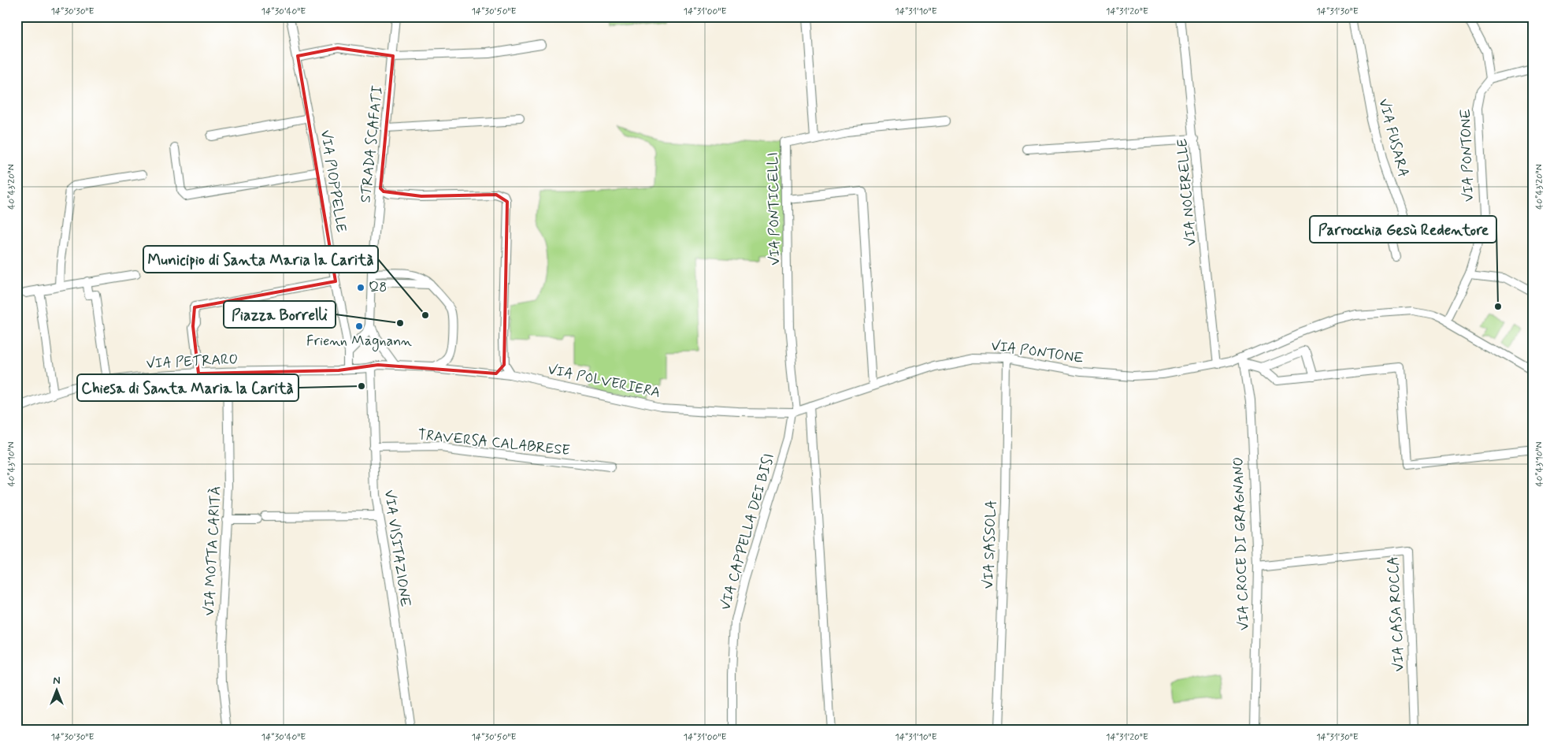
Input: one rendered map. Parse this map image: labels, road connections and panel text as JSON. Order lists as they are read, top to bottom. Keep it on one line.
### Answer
{"streets":{"street":["VIA FUSARA","STRADA SCAFATI","VIA PONTONE","VIA PIOPPELLE","VIA NOCERELLE","VIA PONTICELLI","VIA PETRARO","VIA POLVERIERA","TRAVERSA CALABRESE","VIA CAPPELLA DEI BISI","VIA CROCE DI GRAGNANO","VIA SASSOLA","VIA VISITAZIONE","VIA MOTTA CARITÀ","VIA CASA ROCCA"]},"crossings":[["STRADA SCAFATI","VIA PETRARO"],["STRADA SCAFATI","VIA POLVERIERA"],["VIA PONTONE","VIA NOCERELLE"],["VIA PONTONE","VIA PONTICELLI"],["VIA PONTONE","VIA POLVERIERA"],["VIA PONTONE","VIA CAPPELLA DEI BISI"],["VIA PONTONE","VIA CROCE DI GRAGNANO"],["VIA PONTONE","VIA SASSOLA"],["VIA PIOPPELLE","VIA PETRARO"],["VIA PONTICELLI","VIA POLVERIERA"],["VIA PONTICELLI","VIA CAPPELLA DEI BISI"],["VIA PETRARO","VIA POLVERIERA"],["VIA PETRARO","VIA VISITAZIONE"],["VIA PETRARO","VIA MOTTA CARITÀ"],["VIA POLVERIERA","VIA CAPPELLA DEI BISI"],["TRAVERSA CALABRESE","VIA VISITAZIONE"],["VIA CROCE DI GRAGNANO","VIA CASA ROCCA"]],"places":["Q8","Parrocchia Gesù Redentore","Municipio di Santa Maria la Carità","Piazza Borrelli","Frienn Magnann","Chiesa di Santa Maria la Carità"],"north":"top","coordinates":["14°30'30\"E","14°30'40\"E","14°30'50\"E","14°31'00\"E","14°31'10\"E","14°31'20\"E","14°31'30\"E","40°43'20\"N","40°43'10\"N"]}
